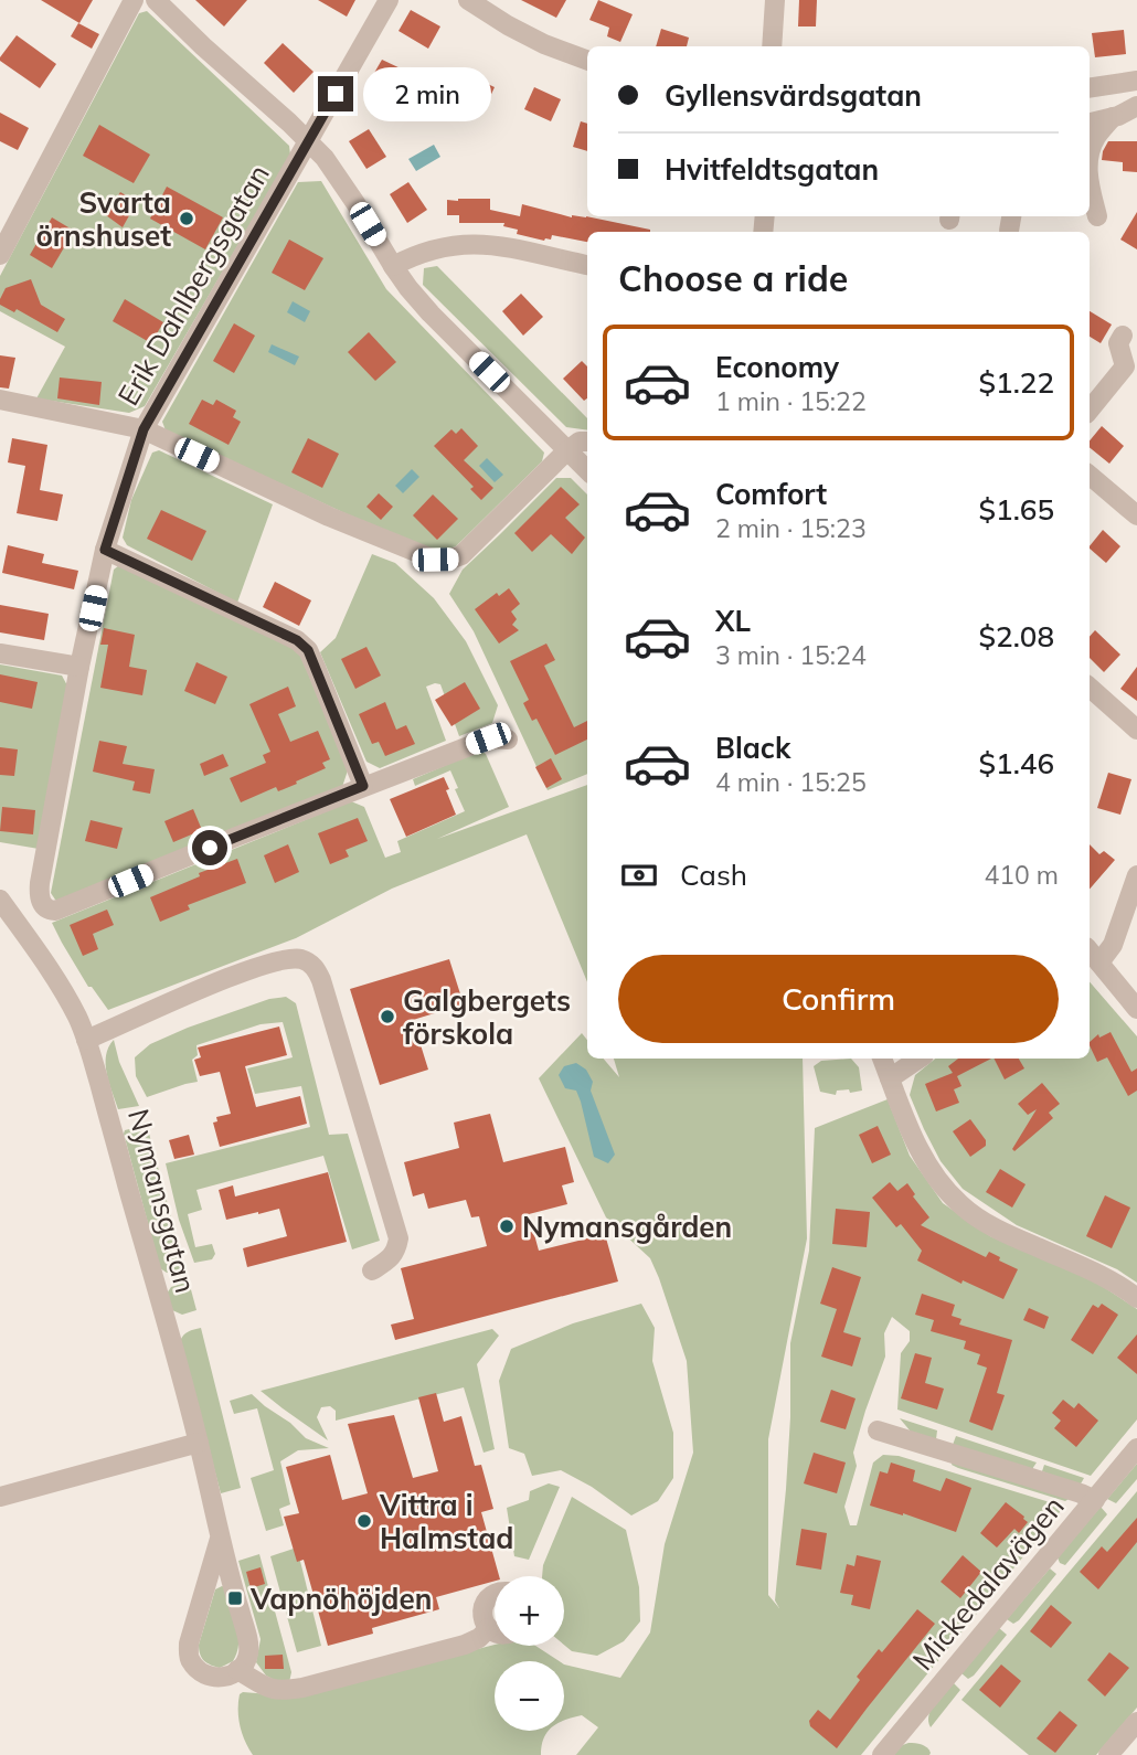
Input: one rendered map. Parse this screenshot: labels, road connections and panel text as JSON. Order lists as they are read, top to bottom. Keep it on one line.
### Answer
{"streets":{"street":["Erik Dahlbergsgatan","Nymansgatan","Mickedalavägen"]},"places":{"other":["Svarta örnshuset","Galgbergets förskola","Nymansgården","Vittra i Halmstad"],"transit":["Vapnöhöjden"]},"page":{"banner":["Gyllensvärdsgatan","Hvitfeldtsgatan"],"bubble":"2 min","heading":"Choose a ride","list":[{"name":"Economy","note":"1 min · 15:22","value":"$1.22"},{"name":"Comfort","note":"2 min · 15:23","value":"$1.65"},{"name":"XL","note":"3 min · 15:24","value":"$2.08"},{"name":"Black","note":"4 min · 15:25","value":"$1.46"}],"pay":["Cash","410 m"],"buttons":"Confirm","map_buttons":["+","−"]}}
